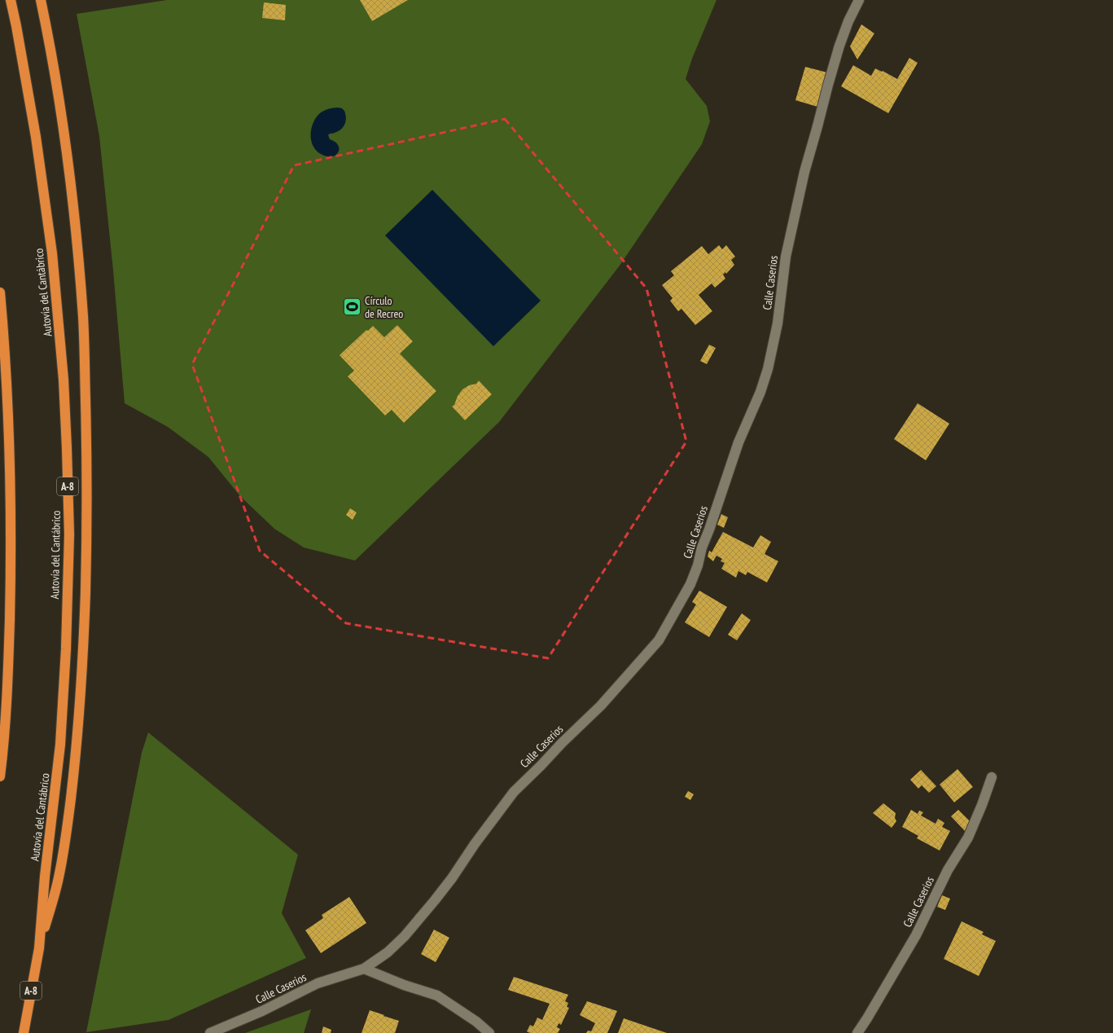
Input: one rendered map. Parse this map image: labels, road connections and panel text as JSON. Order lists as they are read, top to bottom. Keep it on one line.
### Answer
{"streets":{"highway":["Autovía del Cantábrico","A-8"],"street":["Calle Caserios"]},"places":{"sports":["Círculo de Recreo"]}}
